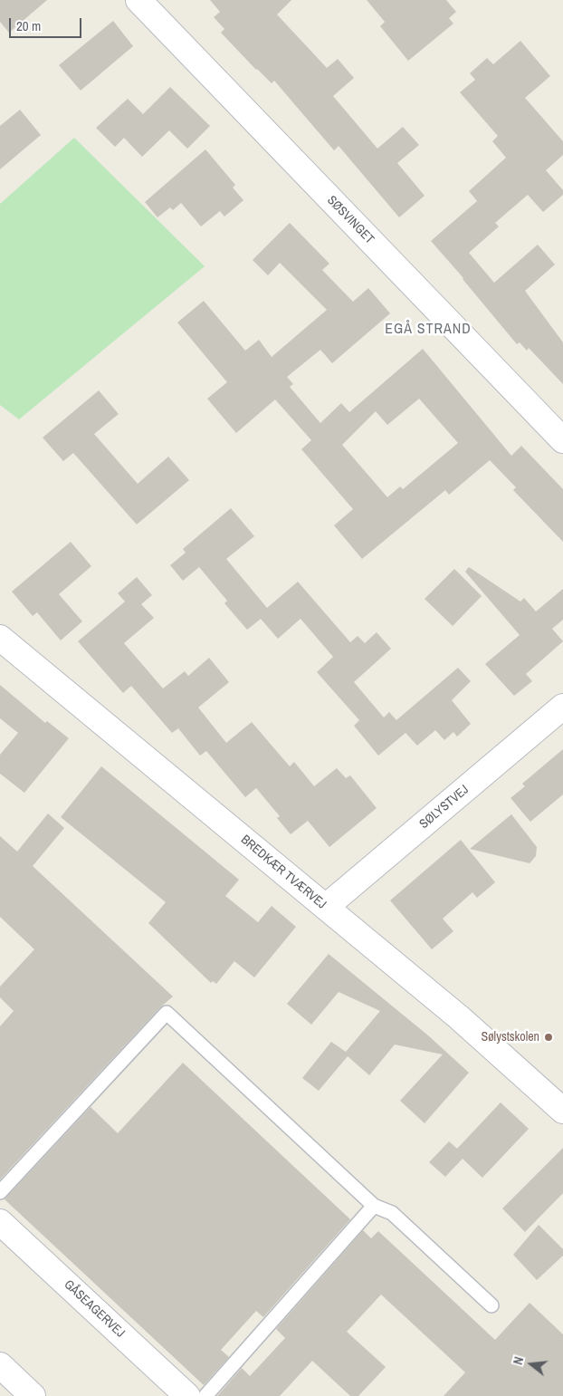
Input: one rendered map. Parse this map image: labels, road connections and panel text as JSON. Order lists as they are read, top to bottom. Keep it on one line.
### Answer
{"streets":{"street":["SØSVINGET","SØLYSTVEJ","BREDKÆR TVÆRVEJ","GÅSEAGERVEJ"]},"crossings":[["SØLYSTVEJ","BREDKÆR TVÆRVEJ"]],"districts":["EGÅ STRAND"],"places":["Sølystskolen"],"scale_bar":"20 m","north":"left"}
